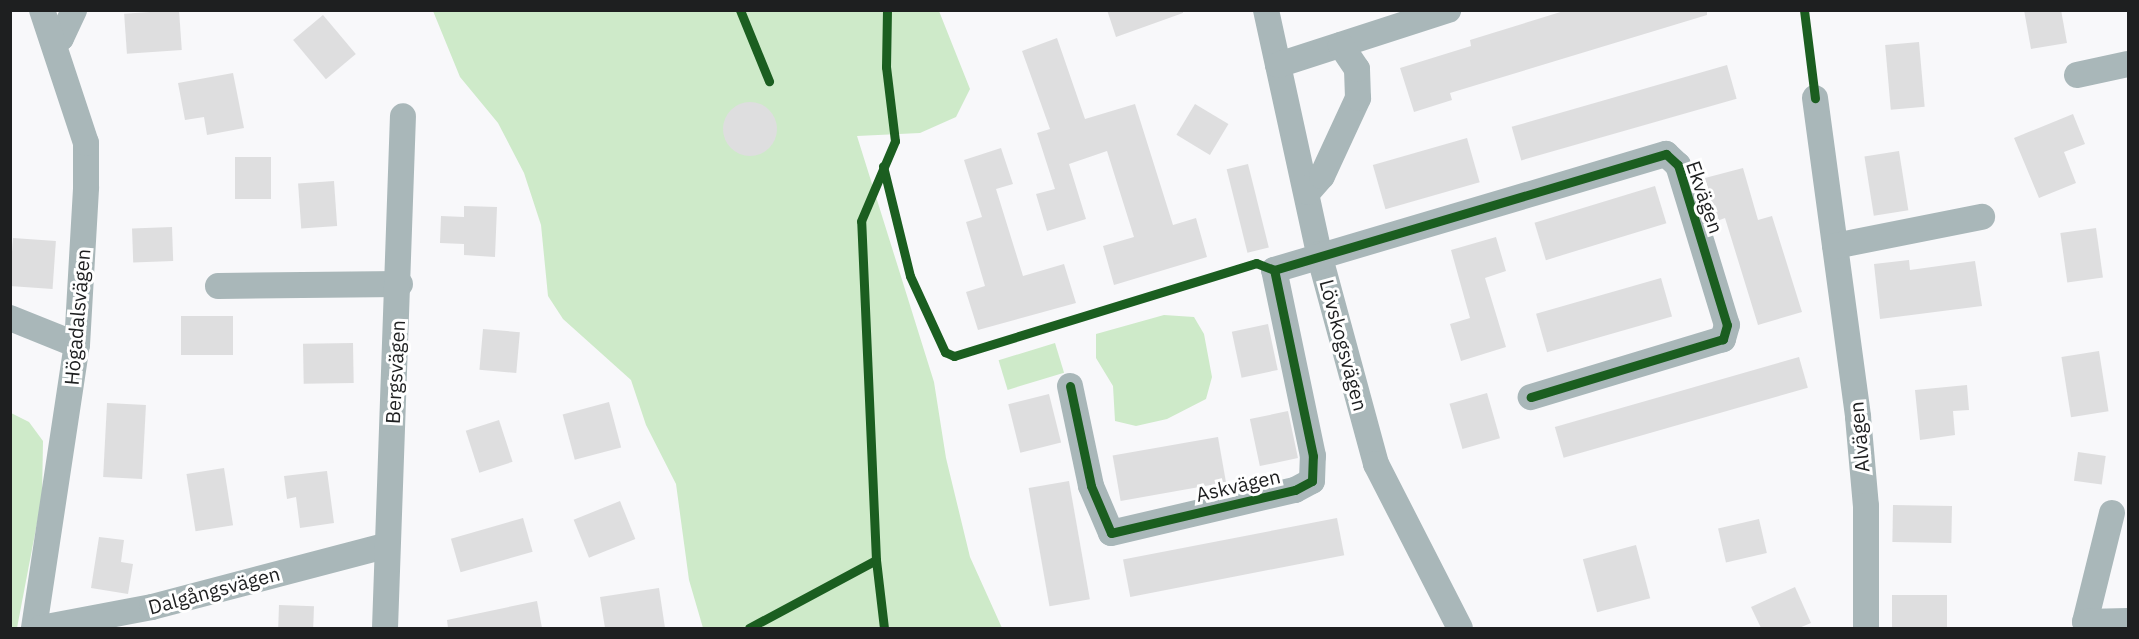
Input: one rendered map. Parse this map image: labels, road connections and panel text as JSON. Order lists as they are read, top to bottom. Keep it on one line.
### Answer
{"streets":{"street":["Ekvägen","Högadalsvägen","Lövskogsvägen","Bergsvägen","Alvägen","Askvägen","Dalgångsvägen"]},"crossings":[["Ekvägen","Lövskogsvägen"],["Ekvägen","Askvägen"],["Lövskogsvägen","Askvägen"],["Bergsvägen","Dalgångsvägen"]]}
